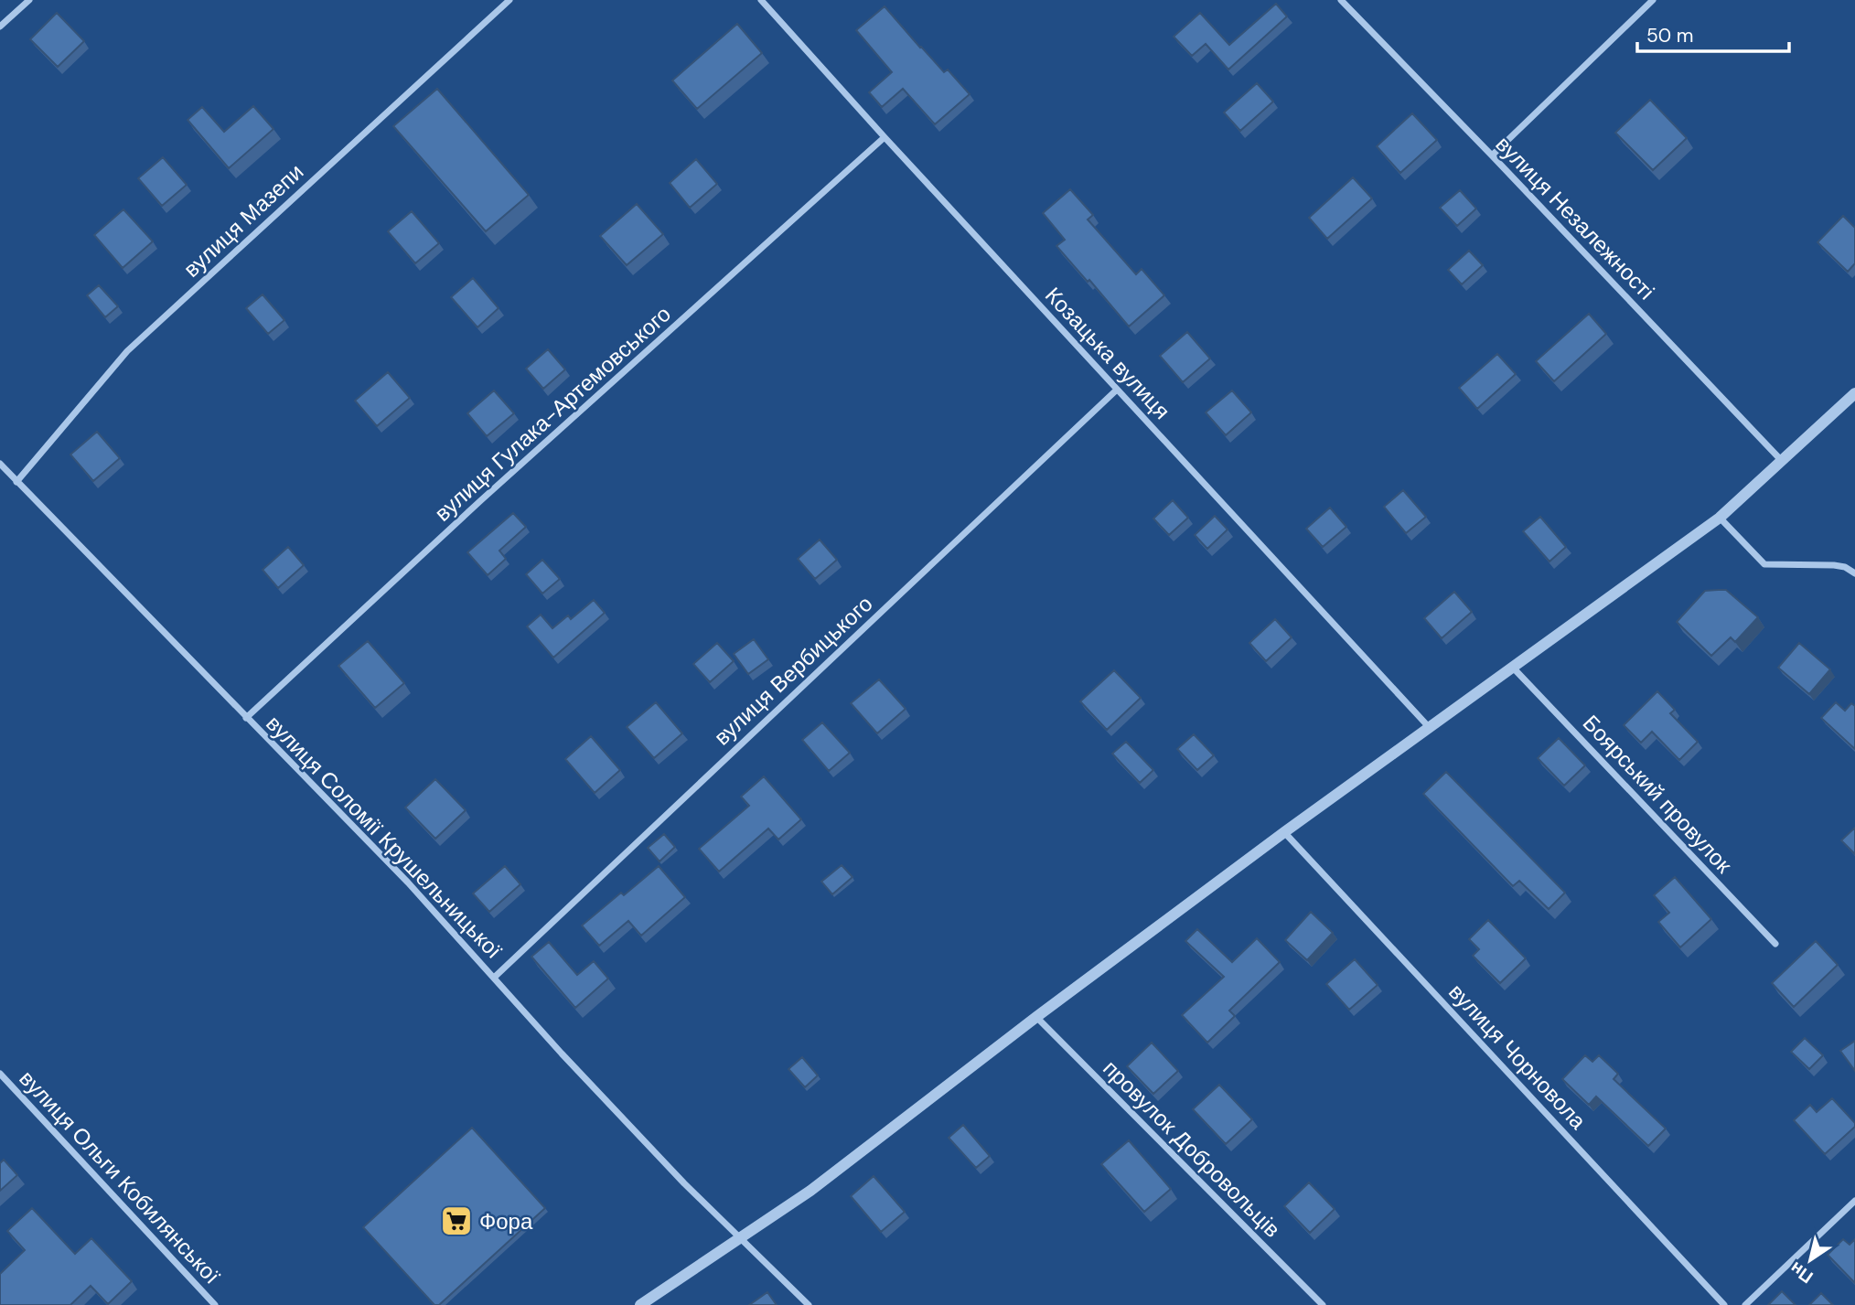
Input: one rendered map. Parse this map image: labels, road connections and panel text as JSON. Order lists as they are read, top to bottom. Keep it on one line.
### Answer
{"streets":{"street":["вулиця Незалежності","вулиця Мазепи","Козацька вулиця","вулиця Гулака-Артемовського","вулиця Вербицького","Боярський провулок","вулиця Соломії Крушельницької","вулиця Чорновола","провулок Добровольців","вулиця Ольги Кобилянської"]},"crossings":[["вулиця Мазепи","вулиця Соломії Крушельницької"],["Козацька вулиця","вулиця Гулака-Артемовського"],["Козацька вулиця","вулиця Вербицького"],["вулиця Гулака-Артемовського","вулиця Соломії Крушельницької"],["вулиця Вербицького","вулиця Соломії Крушельницької"]],"places":{"supermarket":["Фора"]},"scale_bar":"50 m","north":"bottom left"}
